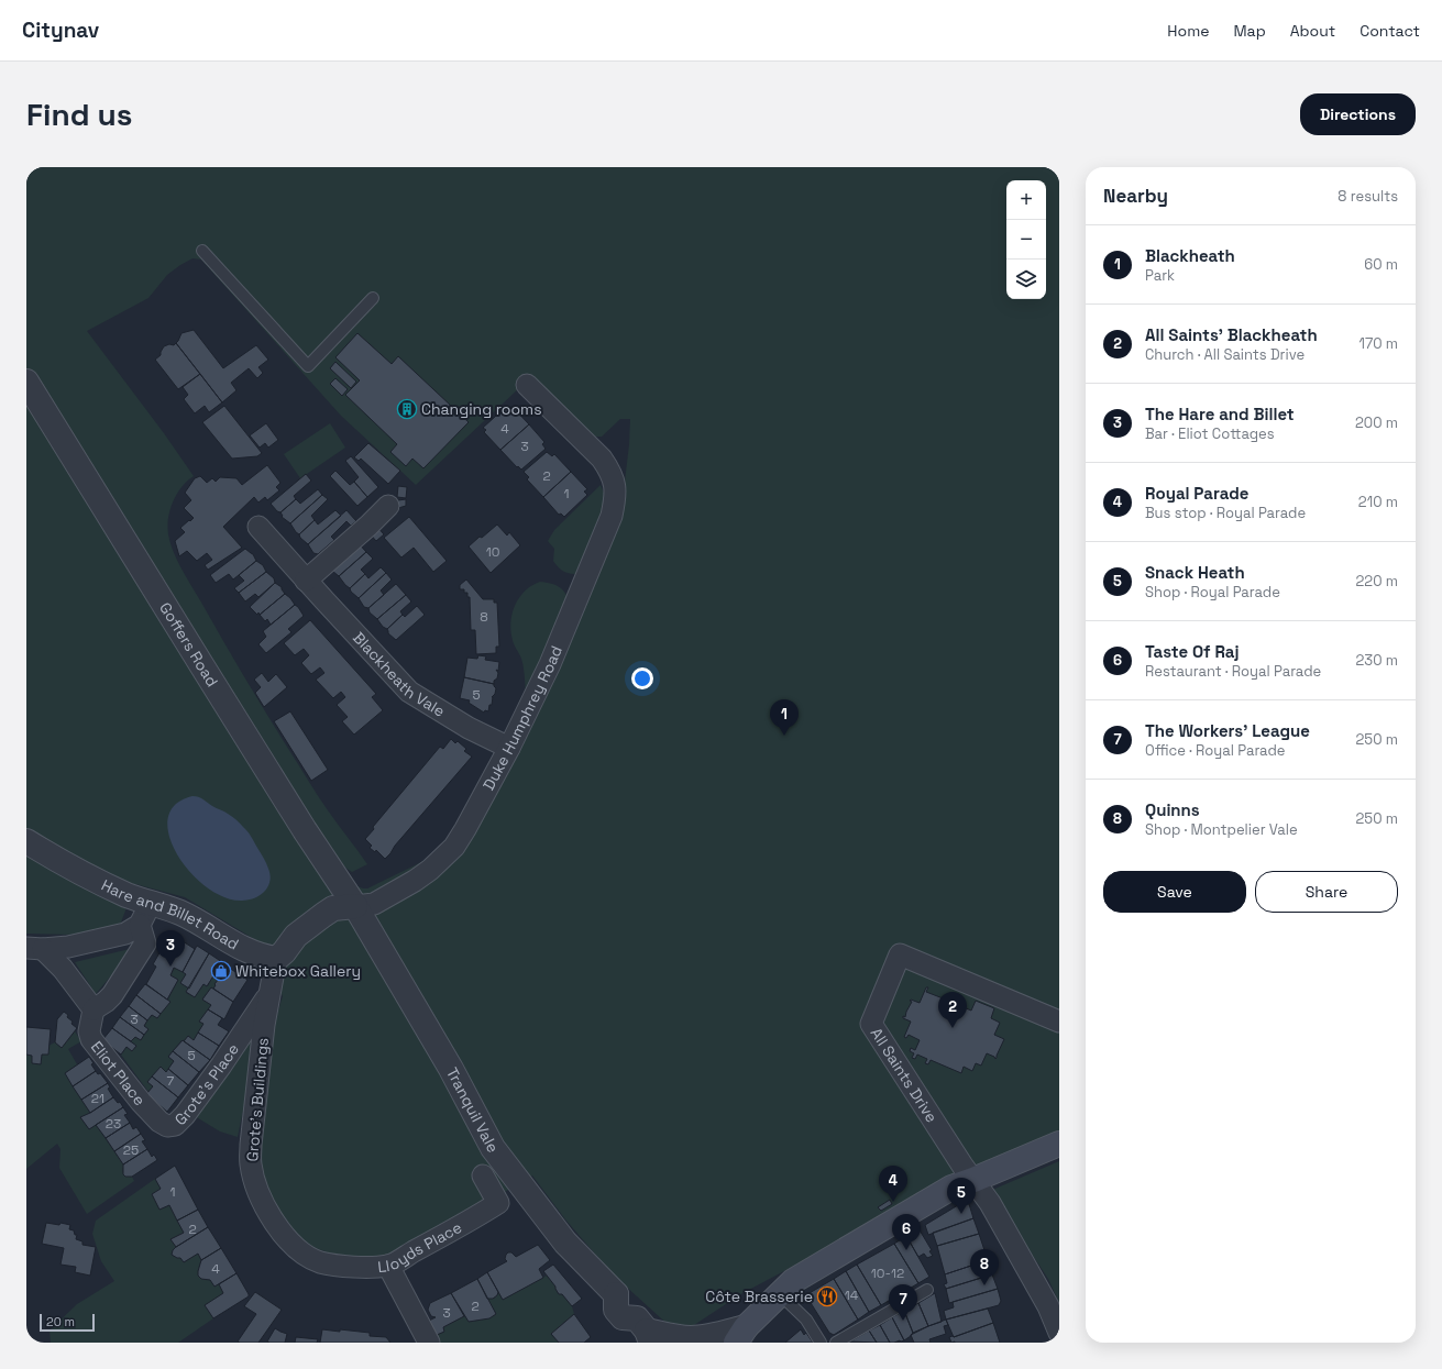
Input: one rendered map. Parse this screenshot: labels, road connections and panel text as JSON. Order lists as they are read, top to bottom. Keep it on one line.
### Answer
{"streets":{"street":["Goffers Road","Blackheath Vale","Duke Humphrey Road","Hare and Billet Road","Eliot Place","All Saints Drive","Grote's Place","Grote's Buildings","Tranquil Vale","Lloyds Place"]},"crossings":[["Goffers Road","Duke Humphrey Road"],["Goffers Road","Tranquil Vale"],["Blackheath Vale","Duke Humphrey Road"],["Duke Humphrey Road","Tranquil Vale"],["Hare and Billet Road","Grote's Buildings"],["Eliot Place","Grote's Place"],["Grote's Place","Grote's Buildings"],["Grote's Buildings","Lloyds Place"]],"places":{"building":["Changing rooms"],"shop":["Whitebox Gallery"],"restaurant":["Côte Brasserie"]},"house_numbers":["4","3","2","1","10","8","5","3","5","7","21","23","25","1","2","4","10-12","14","2","3"],"scale_bar":"20 m","page":{"header":"Citynav","nav":["Home","Map","About","Contact"],"buttons":["Directions",["Save","Share"]],"title":"Find us","heading":["Nearby","8 results"],"map_buttons":["+","−"],"list":[{"mark":"1","name":"Blackheath","note":"Park","value":"60 m"},{"mark":"2","name":"All Saints' Blackheath","note":"Church · All Saints Drive","value":"170 m"},{"mark":"3","name":"The Hare and Billet","note":"Bar · Eliot Cottages","value":"200 m"},{"mark":"4","name":"Royal Parade","note":"Bus stop · Royal Parade","value":"210 m"},{"mark":"5","name":"Snack Heath","note":"Shop · Royal Parade","value":"220 m"},{"mark":"6","name":"Taste Of Raj","note":"Restaurant · Royal Parade","value":"230 m"},{"mark":"7","name":"The Workers' League","note":"Office · Royal Parade","value":"250 m"},{"mark":"8","name":"Quinns","note":"Shop · Montpelier Vale","value":"250 m"}],"pins":["1","3","2","4","5","6","8","7"],"scale":"20 m"}}
